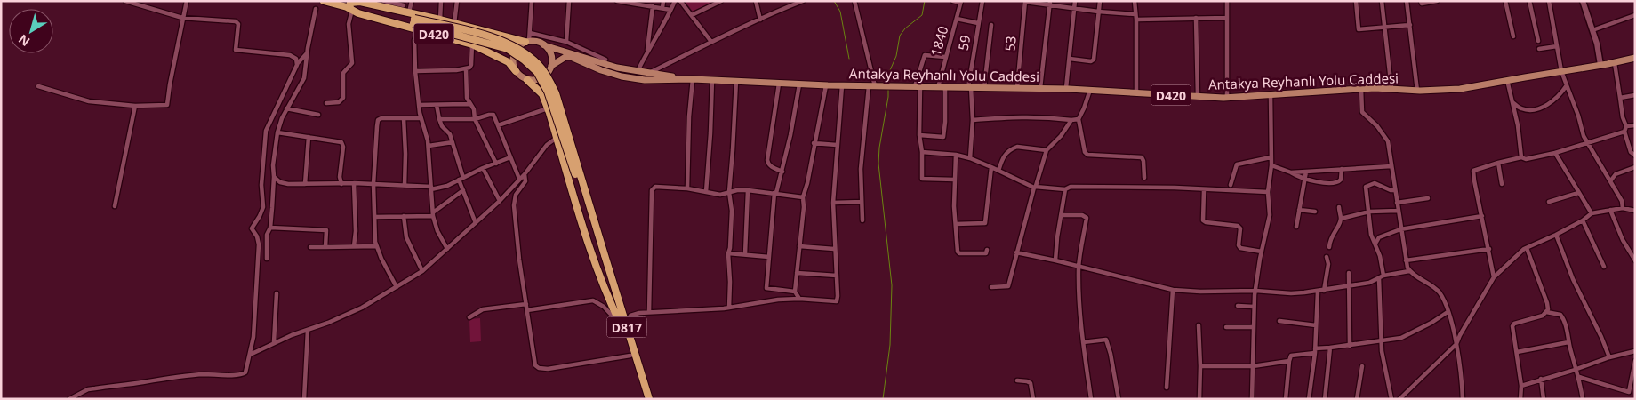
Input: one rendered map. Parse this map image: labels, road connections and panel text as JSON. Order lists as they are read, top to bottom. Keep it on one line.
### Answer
{"streets":{"highway":["D420","D817"],"main road":["Antakya Reyhanlı Yolu Caddesi"],"street":["1840","59","53"]},"crossings":[["D420","Antakya Reyhanlı Yolu Caddesi"],["D420","D817"],["1840","Antakya Reyhanlı Yolu Caddesi"],["59","Antakya Reyhanlı Yolu Caddesi"],["53","Antakya Reyhanlı Yolu Caddesi"]],"north":"bottom left"}
